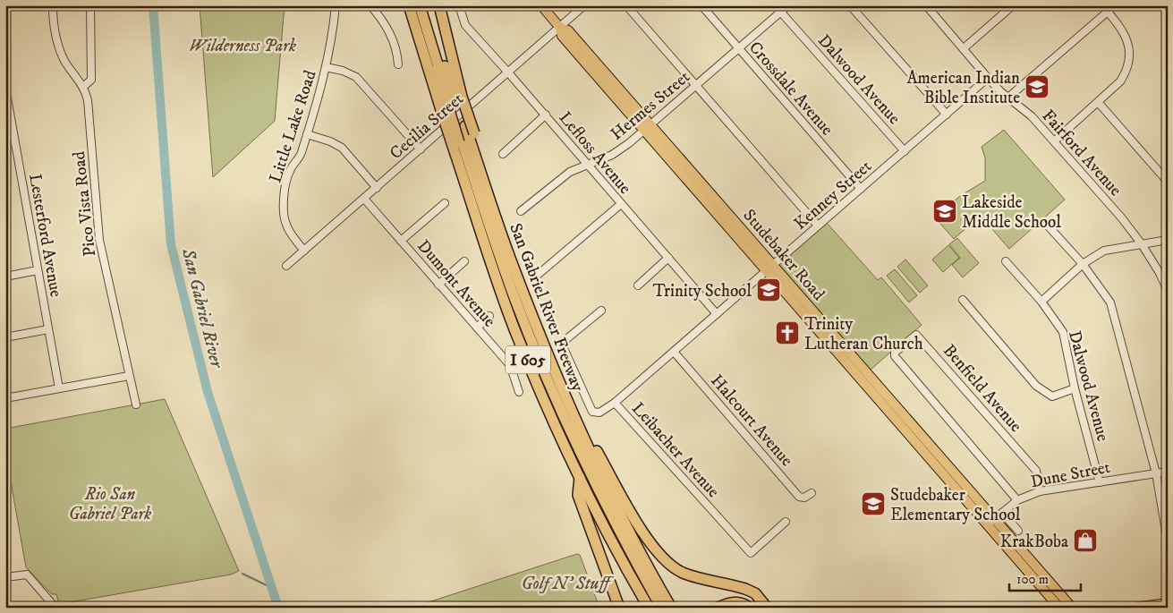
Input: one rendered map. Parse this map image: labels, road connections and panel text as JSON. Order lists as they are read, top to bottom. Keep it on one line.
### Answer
{"streets":{"highway":["San Gabriel River Freeway","I 605"],"main road":["Studebaker Road"],"street":["Dalwood Avenue","Crossdale Avenue","Hermes Street","Cecilia Street","Little Lake Road","Lefloss Avenue","Fairford Avenue","Kenney Street","Pico Vista Road","Lesterford Avenue","Dumont Avenue","Benfield Avenue","Halcourt Avenue","Leibacher Avenue","Dune Street"]},"crossings":[["Dalwood Avenue","Hermes Street"],["Dalwood Avenue","Kenney Street"],["Dalwood Avenue","Dune Street"],["Crossdale Avenue","Hermes Street"],["Crossdale Avenue","Kenney Street"],["Hermes Street","Lefloss Avenue"],["Hermes Street","Studebaker Road"],["Cecilia Street","Little Lake Road"],["Cecilia Street","Lefloss Avenue"],["Cecilia Street","Studebaker Road"],["Cecilia Street","Dumont Avenue"],["Lefloss Avenue","Kenney Street"],["Fairford Avenue","Kenney Street"],["Kenney Street","Studebaker Road"],["Kenney Street","Halcourt Avenue"],["Kenney Street","Leibacher Avenue"],["Studebaker Road","Dune Street"],["Benfield Avenue","Dune Street"]],"water":["San Gabriel River"],"parks":["Wilderness Park","Rio San Gabriel Park","Golf N' Stuff"],"places":{"school or university":["American Indian Bible Institute","Lakeside Middle School","Trinity School","Studebaker Elementary School"],"church":["Trinity Lutheran Church"],"shop":["KrakBoba"]},"scale_bar":"100 m"}
